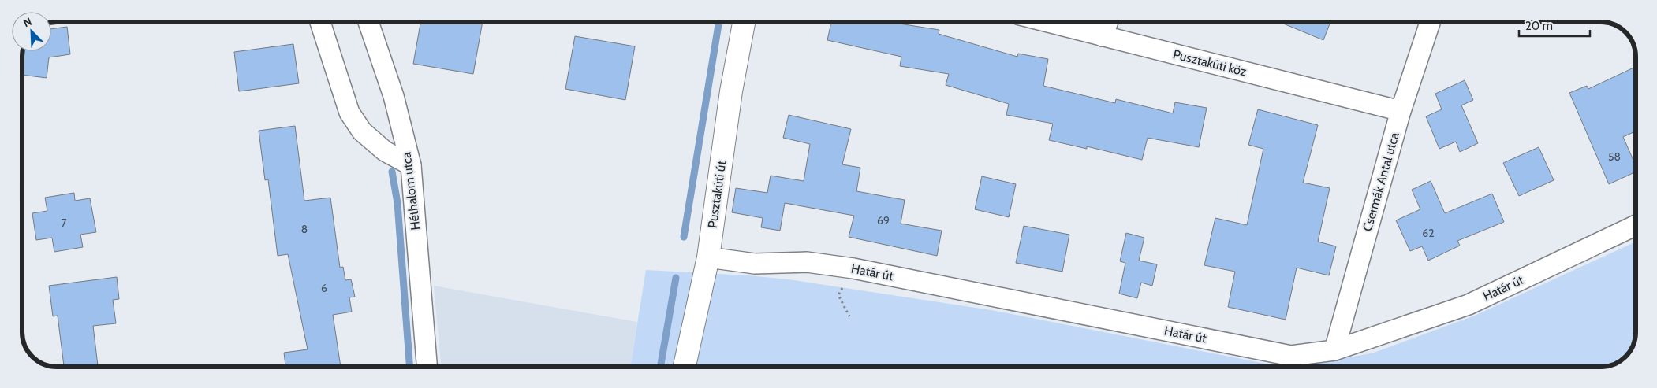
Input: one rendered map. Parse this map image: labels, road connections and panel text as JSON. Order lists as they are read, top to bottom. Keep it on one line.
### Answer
{"streets":{"street":["Pusztakúti köz","Csermák Antal utca","Héthalom utca","Pusztakúti út","Határ út"]},"crossings":[["Pusztakúti köz","Csermák Antal utca"],["Csermák Antal utca","Határ út"],["Pusztakúti út","Határ út"]],"house_numbers":["58","69","7","8","62","6"],"scale_bar":"20 m","north":"top left"}
